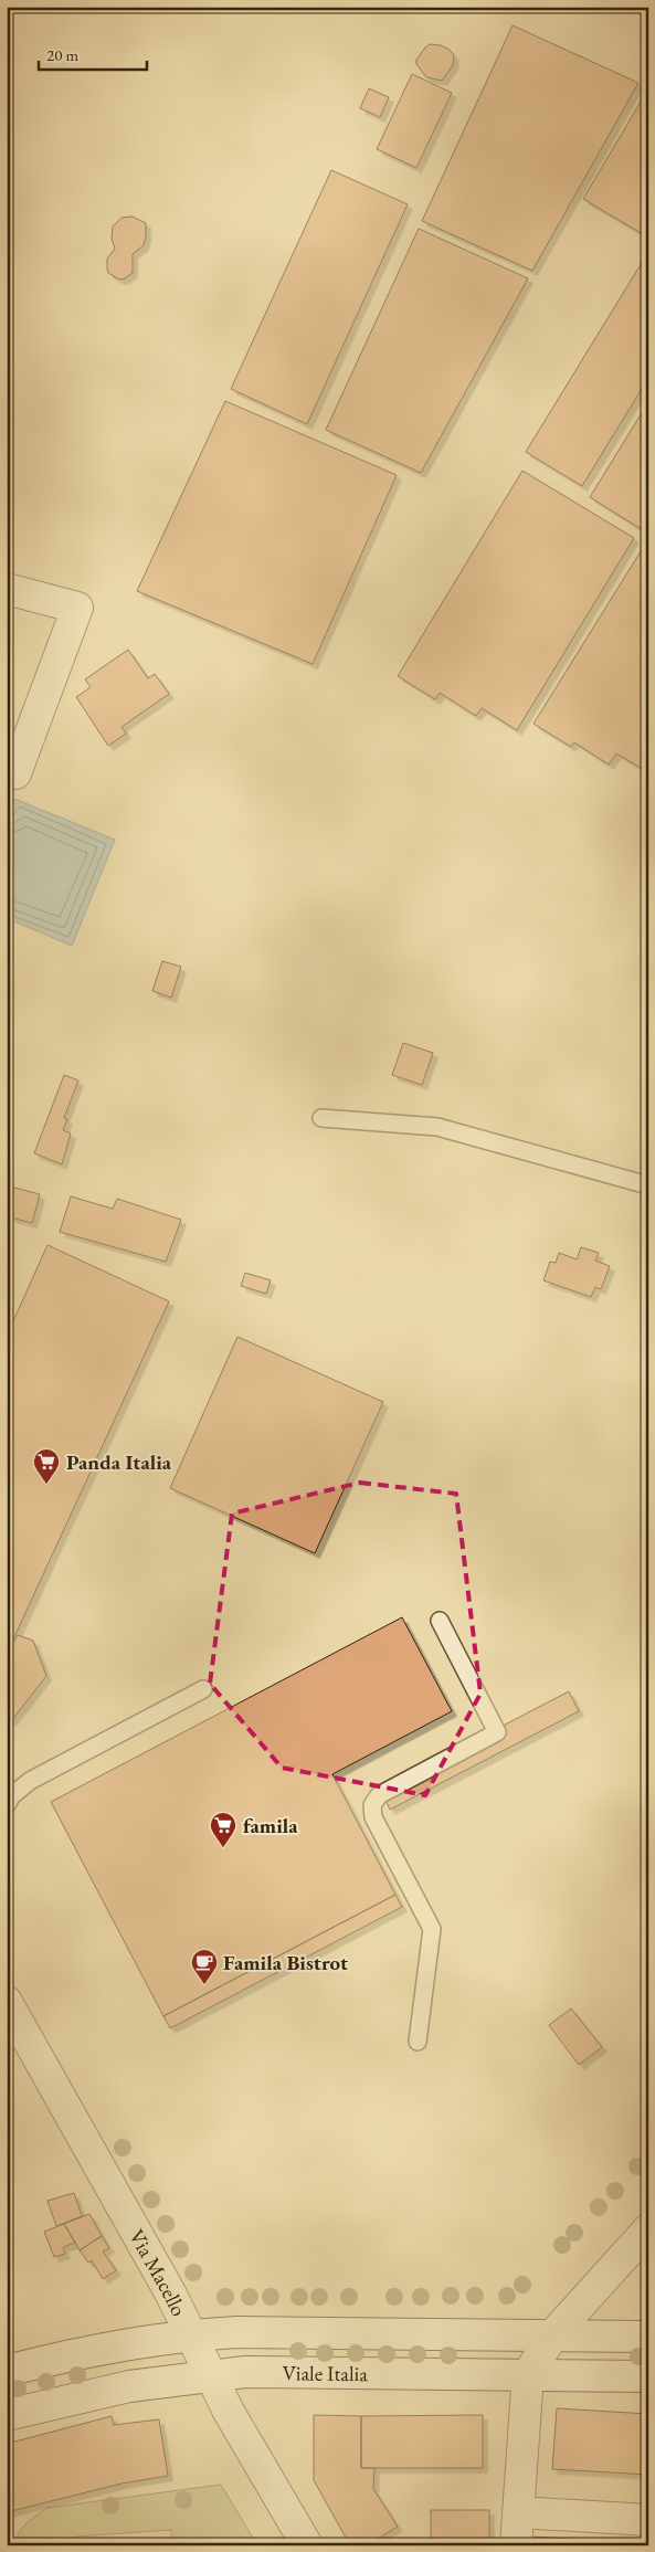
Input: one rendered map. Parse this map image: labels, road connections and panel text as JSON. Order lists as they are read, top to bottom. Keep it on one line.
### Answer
{"streets":{"street":["Via Macello","Viale Italia"]},"crossings":[["Via Macello","Viale Italia"]],"places":{"supermarket":["Panda Italia","famila"],"cafe":["Famila Bistrot"]},"scale_bar":"20 m"}
